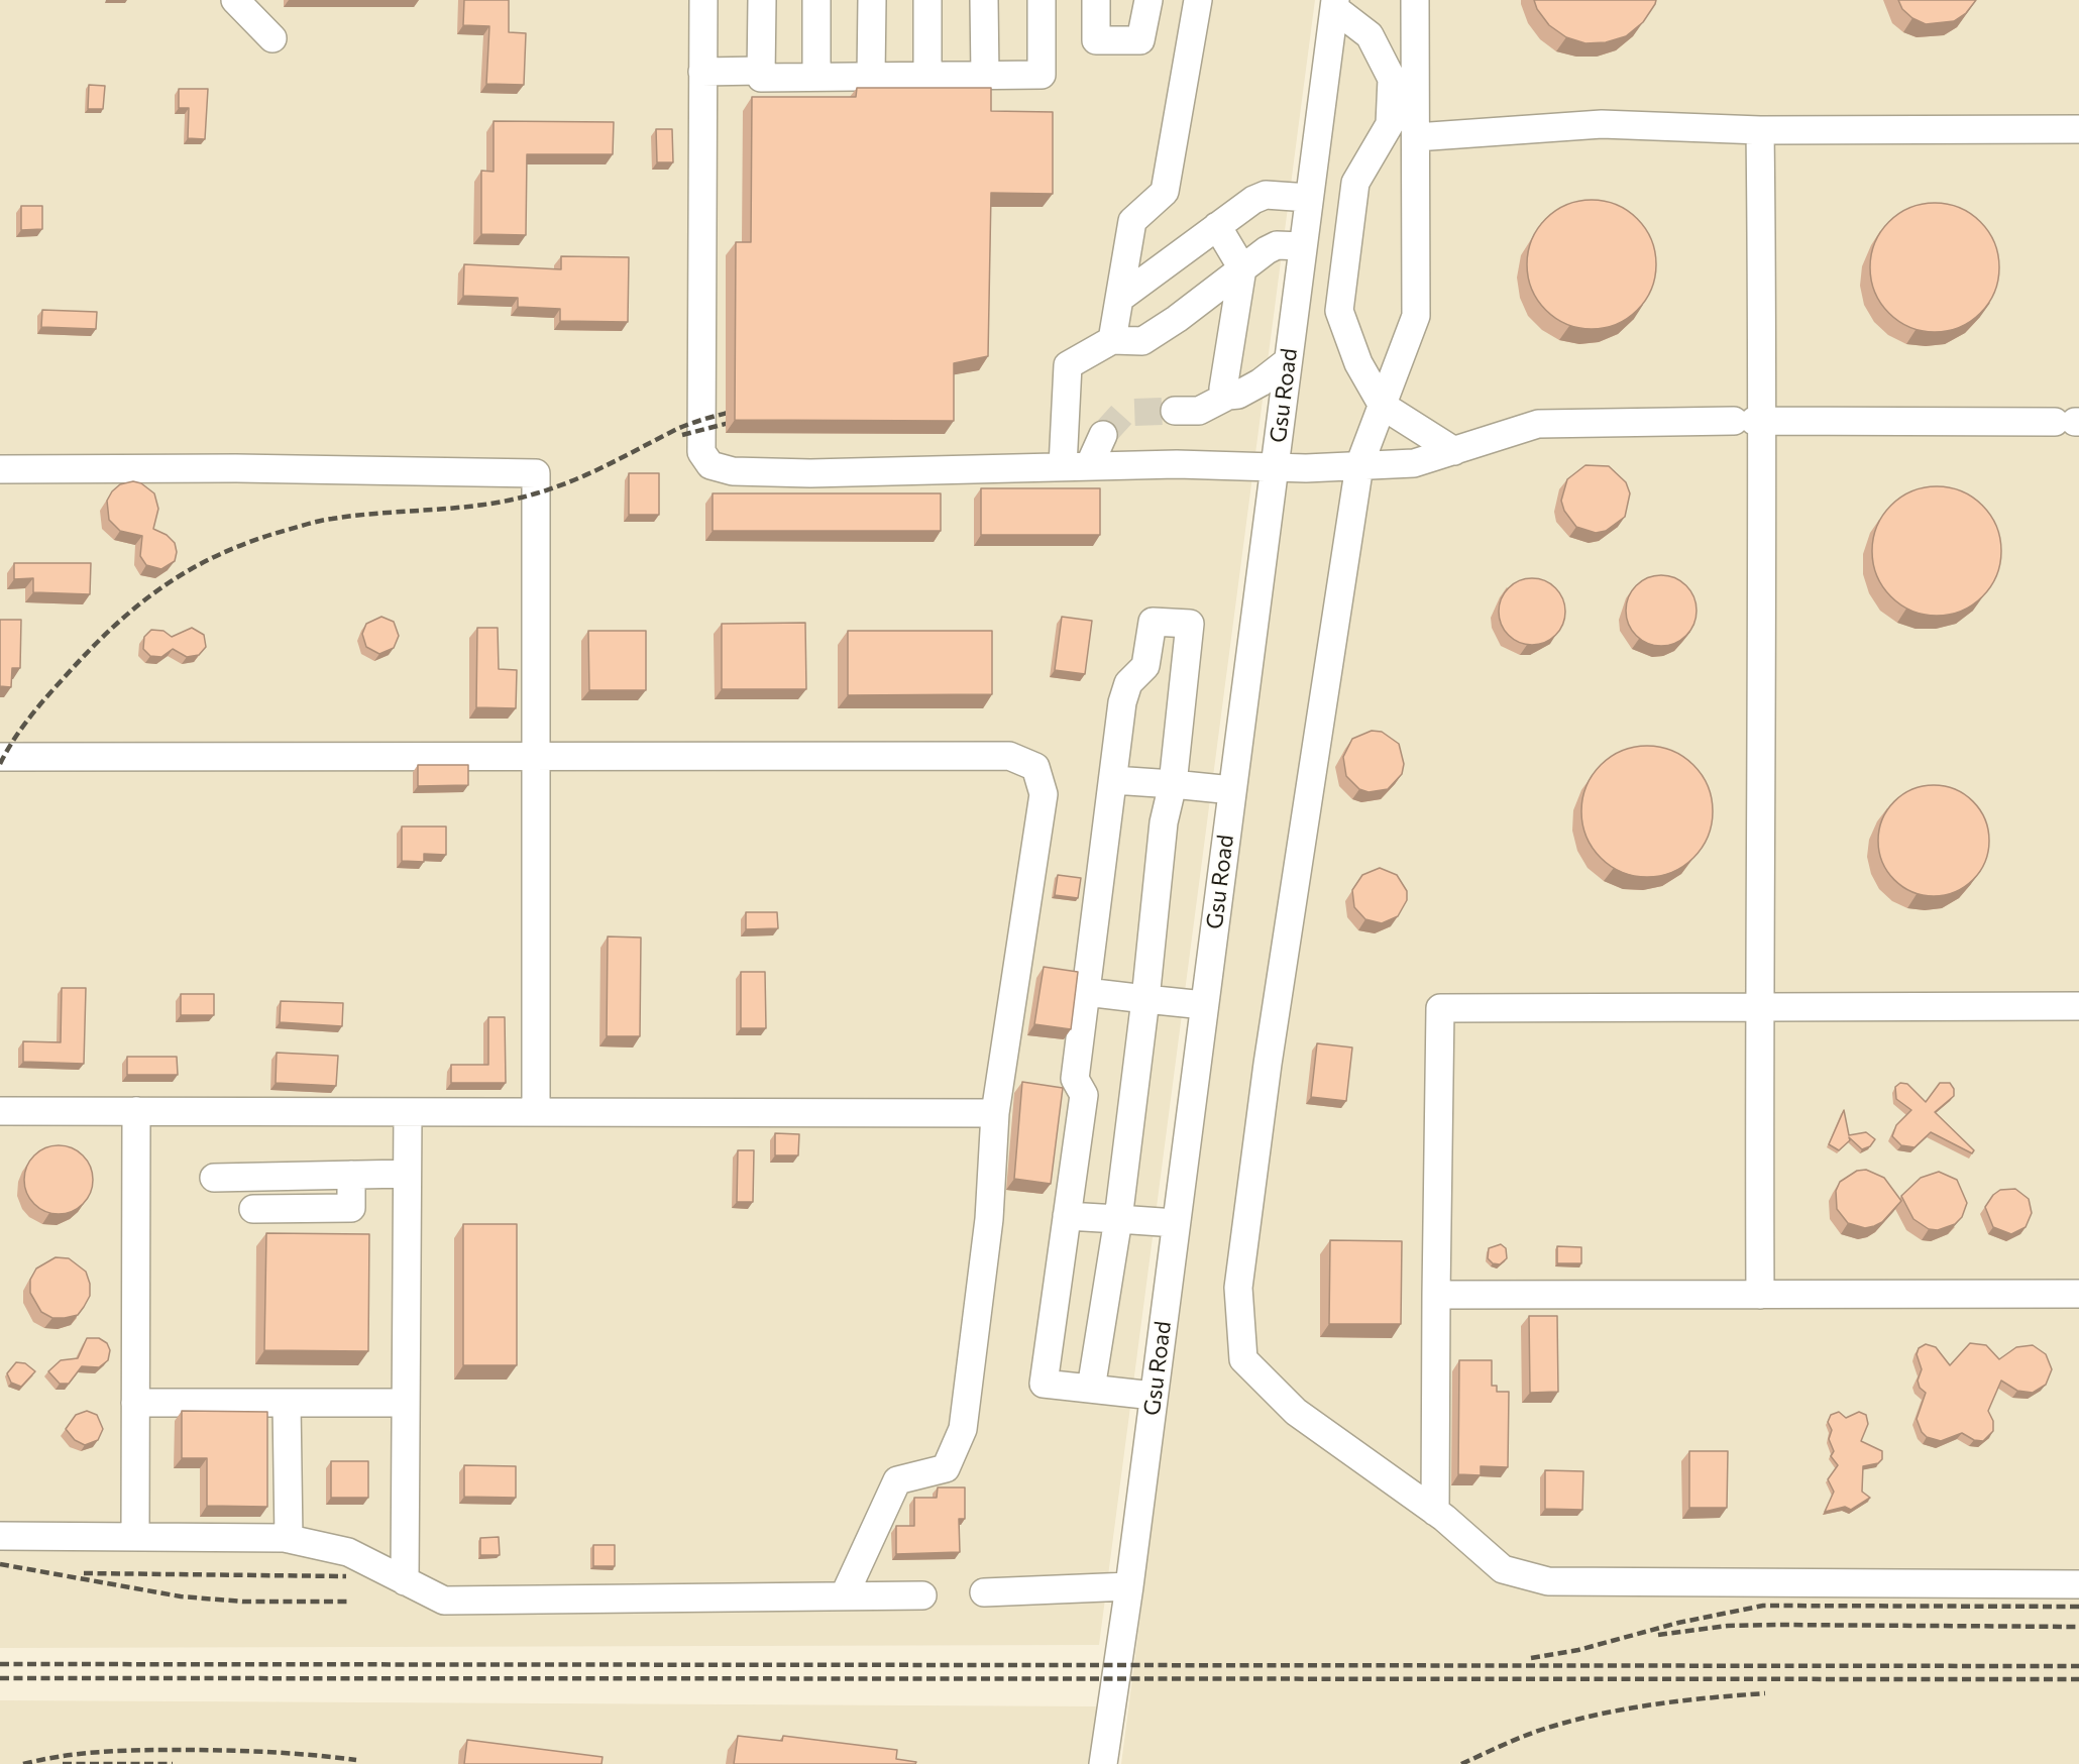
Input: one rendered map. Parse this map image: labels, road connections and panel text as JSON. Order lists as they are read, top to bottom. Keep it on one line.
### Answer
{"streets":{"street":["Gsu Road"]}}
